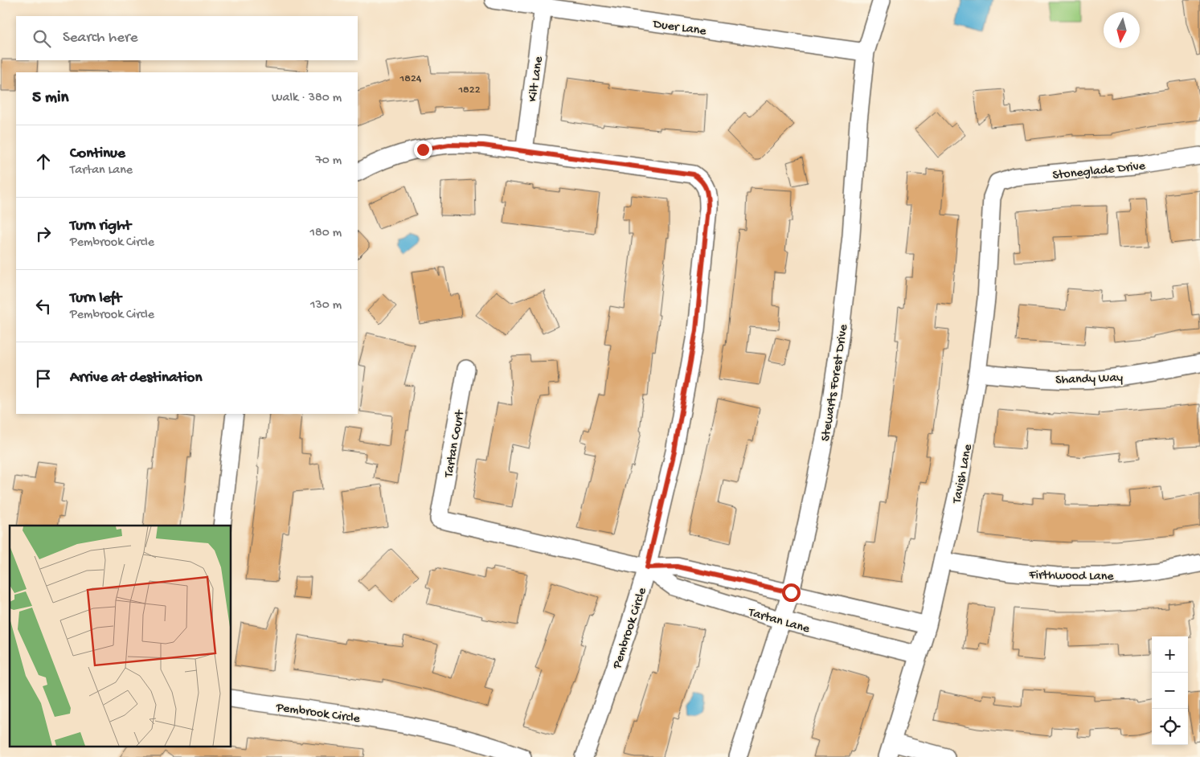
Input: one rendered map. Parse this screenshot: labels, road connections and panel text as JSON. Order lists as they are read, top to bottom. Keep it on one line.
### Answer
{"streets":{"street":["Duer Lane","Kilt Lane","Stoneglade Drive","Shandy Way","Stewarts Forest Drive","Tartan Court","Tavish Lane","Firthwood Lane","Tartan Lane","Pembrook Circle"]},"crossings":[["Duer Lane","Kilt Lane"],["Duer Lane","Stewarts Forest Drive"],["Kilt Lane","Pembrook Circle"],["Stoneglade Drive","Tavish Lane"],["Shandy Way","Tavish Lane"],["Stewarts Forest Drive","Tartan Lane"],["Tartan Court","Tartan Lane"],["Tavish Lane","Firthwood Lane"],["Tavish Lane","Tartan Lane"],["Tartan Lane","Pembrook Circle"]],"house_numbers":["1824","1822"],"north":"bottom","page":{"search":"Search here","heading":["5 min","Walk · 380 m"],"list":[["Continue","Tartan Lane","70 m"],["Turn right","Pembrook Circle","180 m"],["Turn left","Pembrook Circle","130 m"],"Arrive at destination"],"map_buttons":["+","−"]}}
